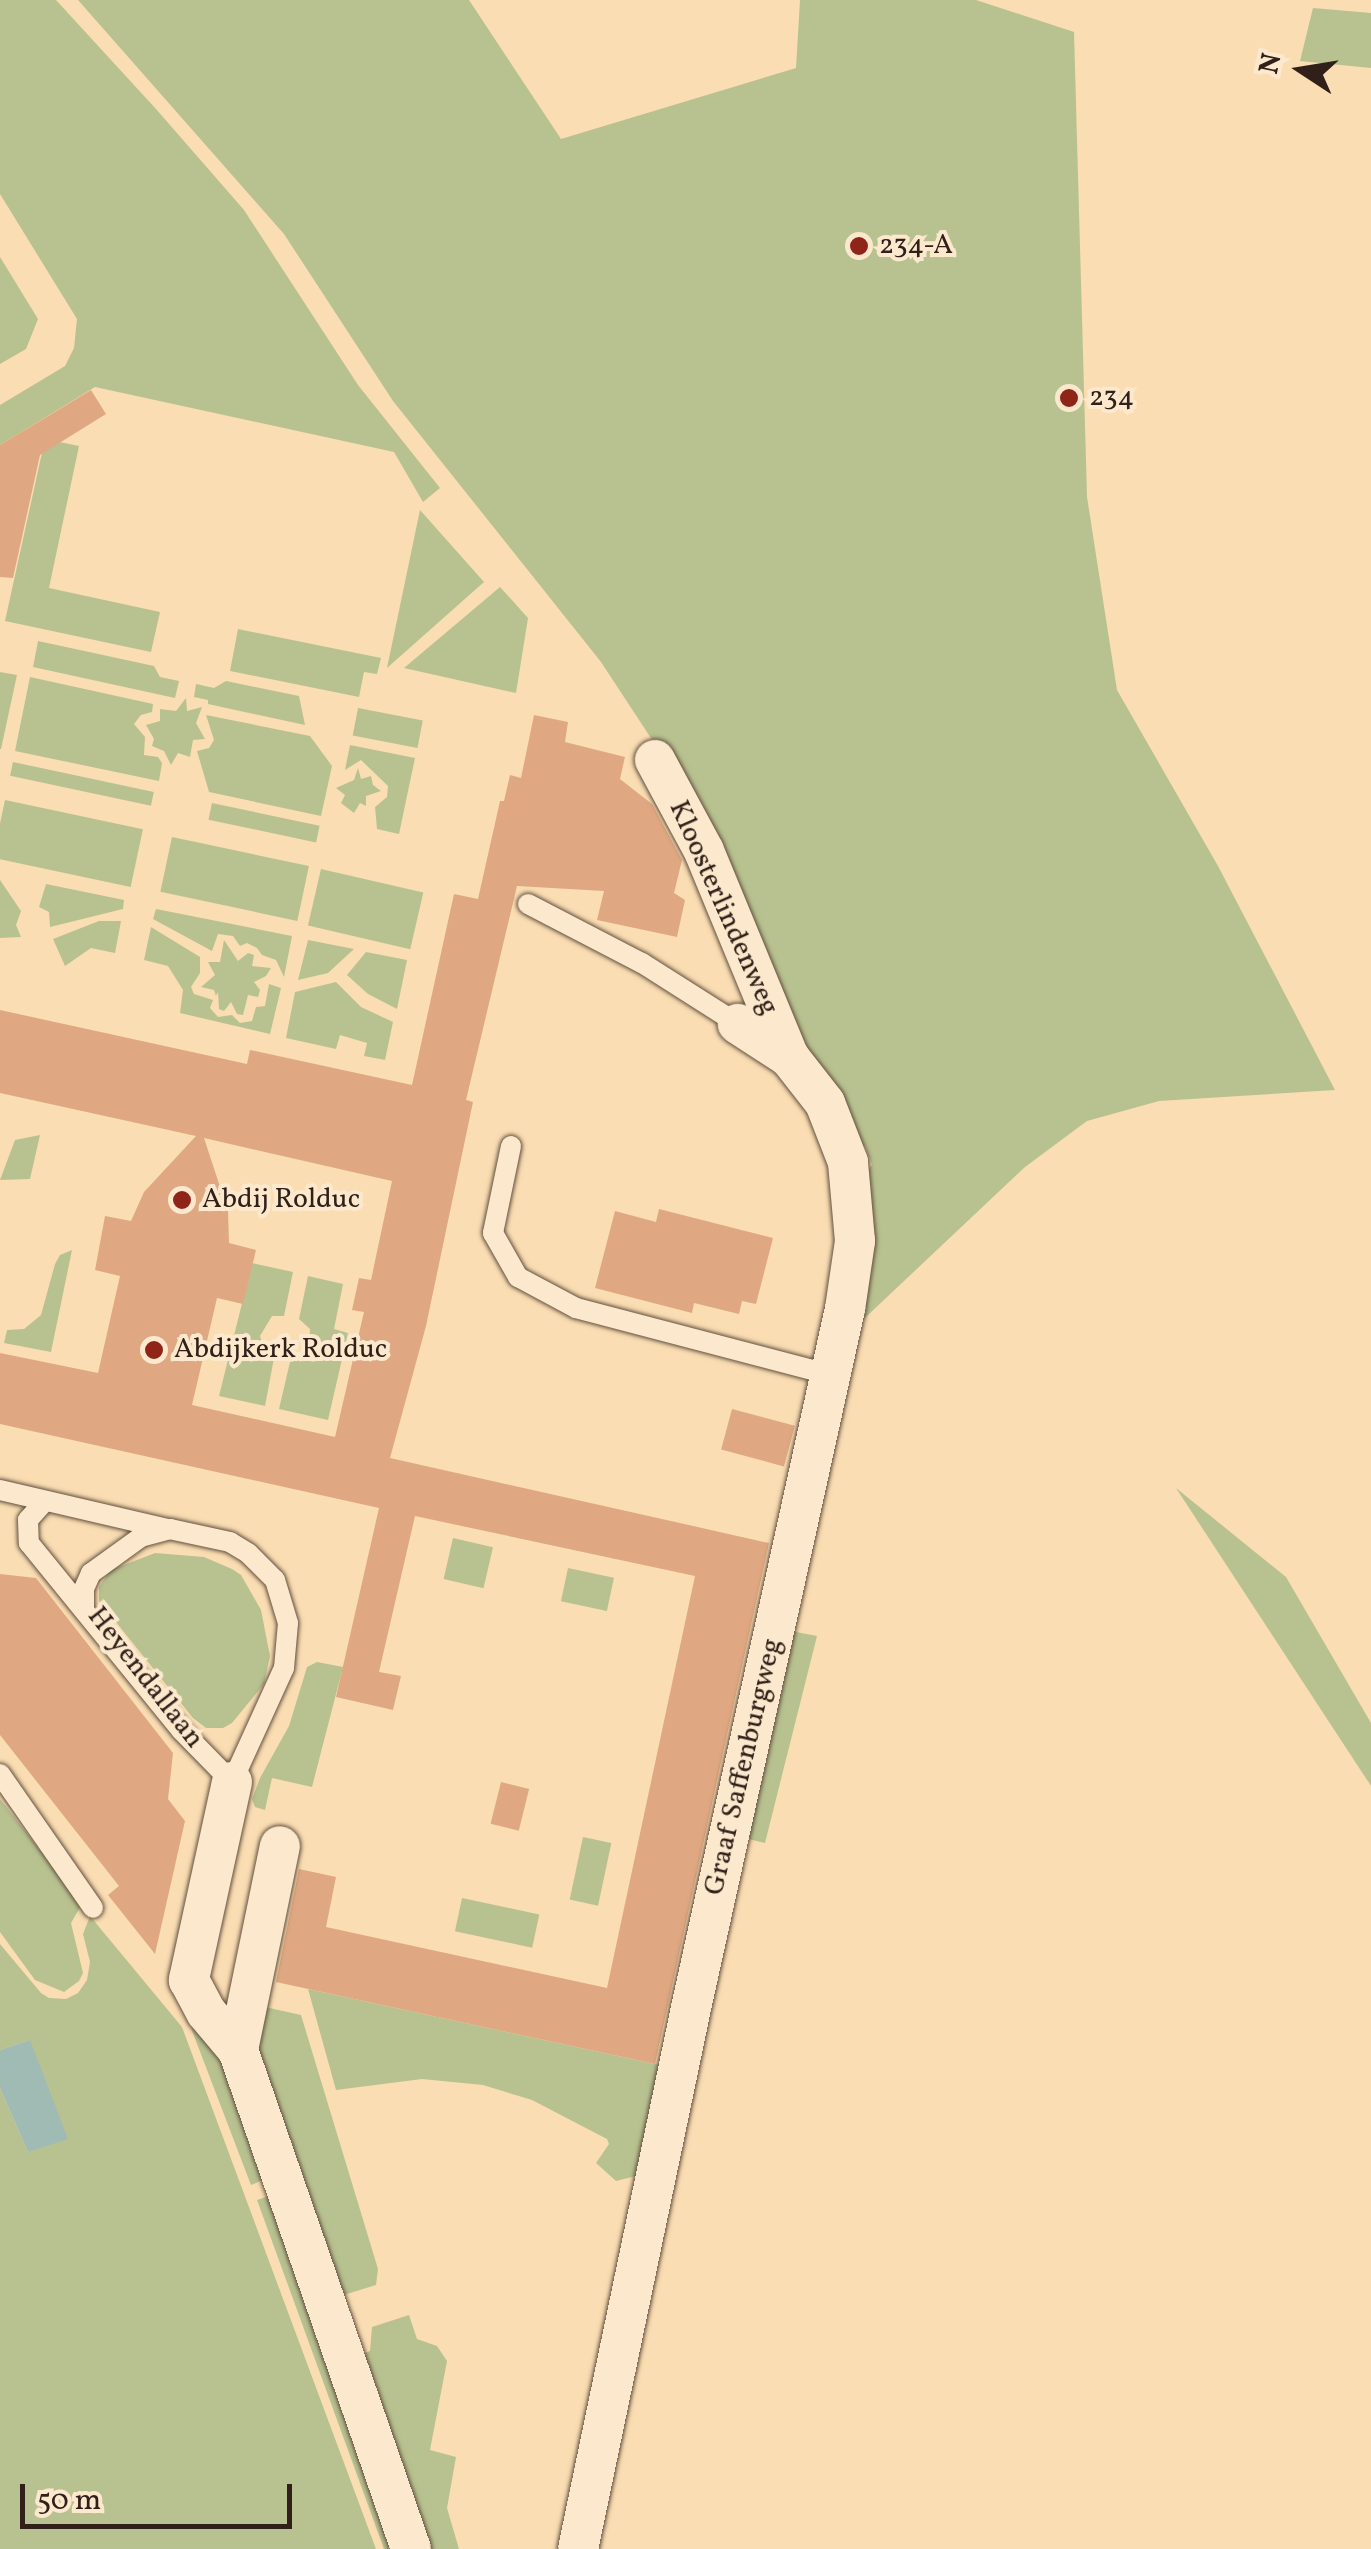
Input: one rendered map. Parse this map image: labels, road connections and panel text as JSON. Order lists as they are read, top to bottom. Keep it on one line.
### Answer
{"streets":{"street":["Kloosterlindenweg","Graaf Saffenburgweg"],"lane":["Heyendallaan"]},"crossings":[["Kloosterlindenweg","Graaf Saffenburgweg"]],"places":["234-A","234","Abdij Rolduc","Abdijkerk Rolduc"],"scale_bar":"50 m","north":"left"}
